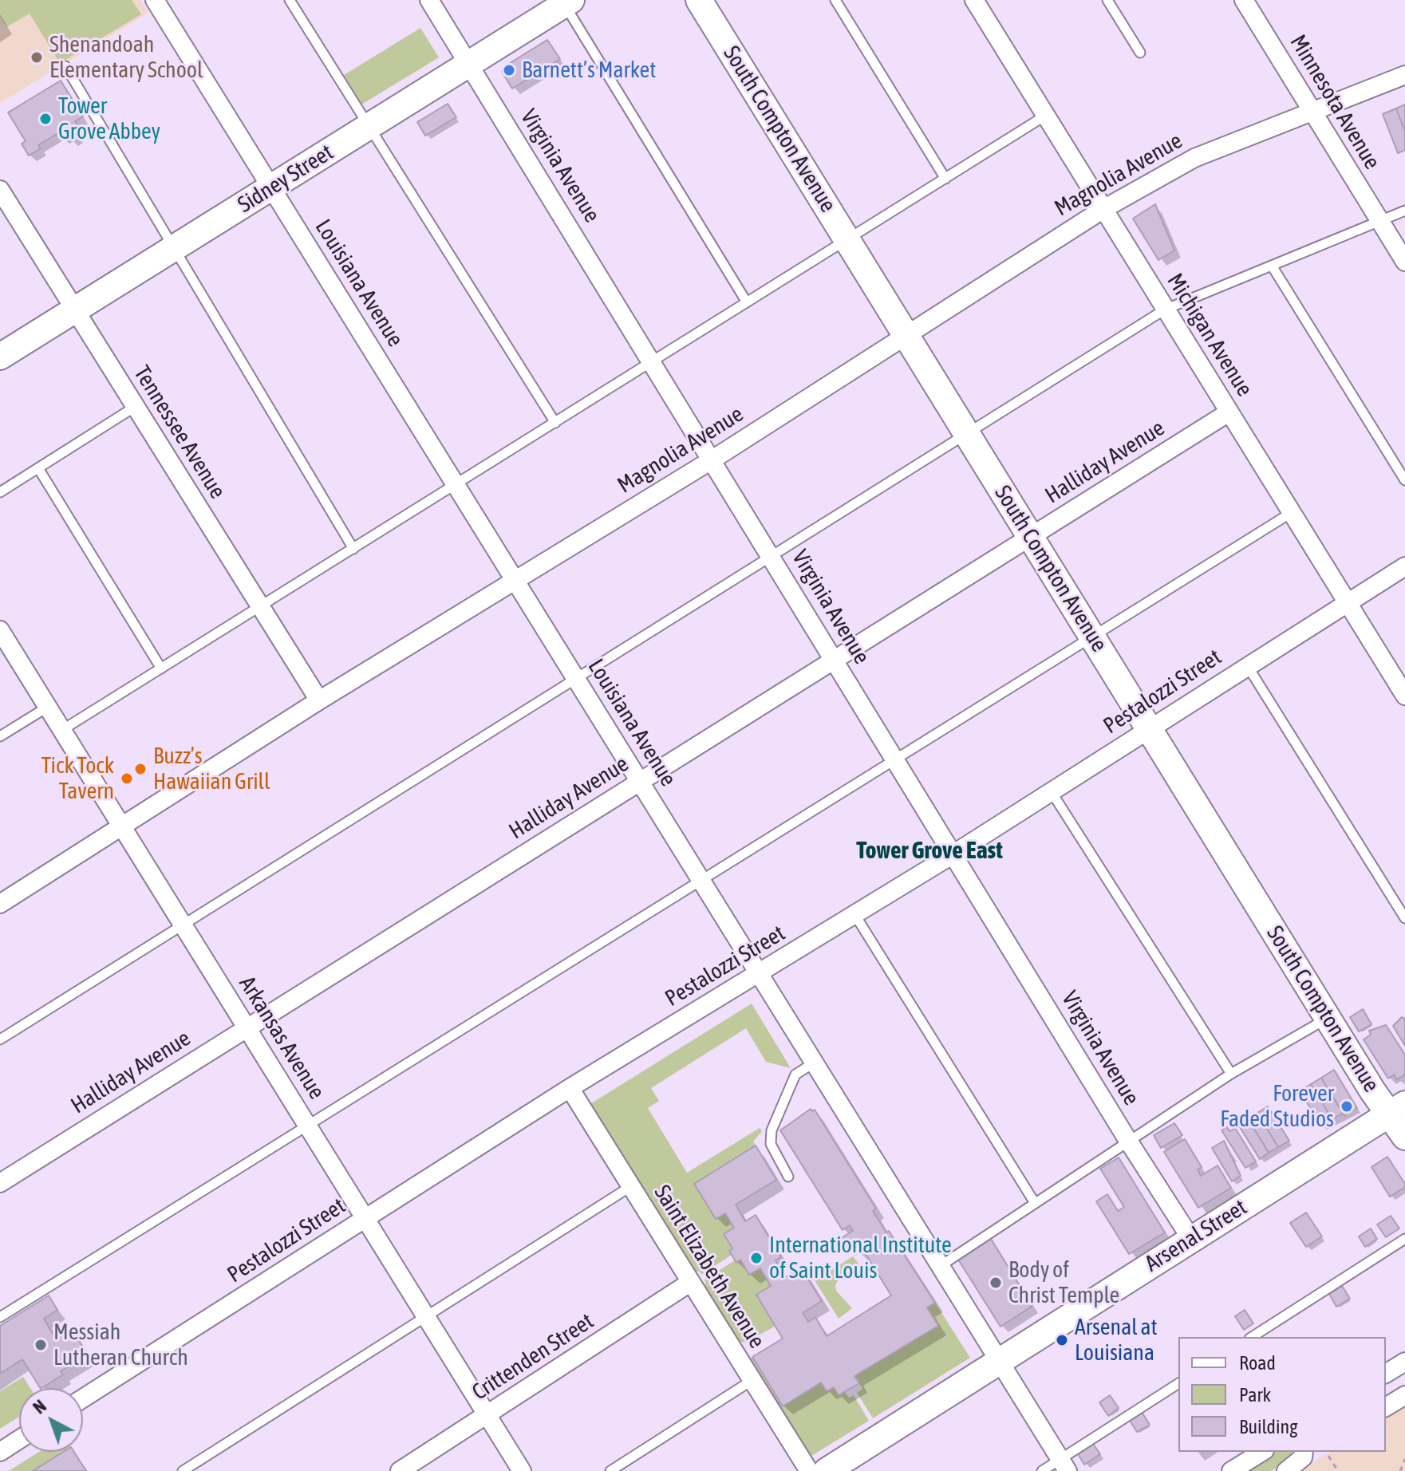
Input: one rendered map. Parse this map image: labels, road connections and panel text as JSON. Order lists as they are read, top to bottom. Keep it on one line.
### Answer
{"streets":{"main road":["South Compton Avenue","Sidney Street","Arsenal Street"],"street":["Minnesota Avenue","Virginia Avenue","Magnolia Avenue","Louisiana Avenue","Michigan Avenue","Tennessee Avenue","Halliday Avenue","Pestalozzi Street","Arkansas Avenue","Saint Elizabeth Avenue","Crittenden Street"]},"crossings":[["Minnesota Avenue","Magnolia Avenue"],["South Compton Avenue","Magnolia Avenue"],["South Compton Avenue","Halliday Avenue"],["South Compton Avenue","Pestalozzi Street"],["South Compton Avenue","Arsenal Street"],["Virginia Avenue","Magnolia Avenue"],["Virginia Avenue","Sidney Street"],["Virginia Avenue","Halliday Avenue"],["Virginia Avenue","Pestalozzi Street"],["Virginia Avenue","Arsenal Street"],["Magnolia Avenue","Louisiana Avenue"],["Magnolia Avenue","Michigan Avenue"],["Magnolia Avenue","Tennessee Avenue"],["Magnolia Avenue","Arkansas Avenue"],["Sidney Street","Louisiana Avenue"],["Sidney Street","Tennessee Avenue"],["Louisiana Avenue","Halliday Avenue"],["Louisiana Avenue","Pestalozzi Street"],["Louisiana Avenue","Arsenal Street"],["Michigan Avenue","Halliday Avenue"],["Michigan Avenue","Pestalozzi Street"],["Halliday Avenue","Arkansas Avenue"],["Pestalozzi Street","Arkansas Avenue"],["Pestalozzi Street","Saint Elizabeth Avenue"],["Arkansas Avenue","Crittenden Street"],["Saint Elizabeth Avenue","Crittenden Street"]],"districts":["Tower Grove East"],"places":["Shenandoah Elementary School","Barnett’s Market","Tower Grove Abbey","Buzz’s Hawaiian Grill","Tick Tock Tavern","Forever Faded Studios","International Institute of Saint Louis","Body of Christ Temple","Arsenal at Louisiana","Messiah Lutheran Church"],"legend":["Road","Park","Building"],"north":"top left"}
